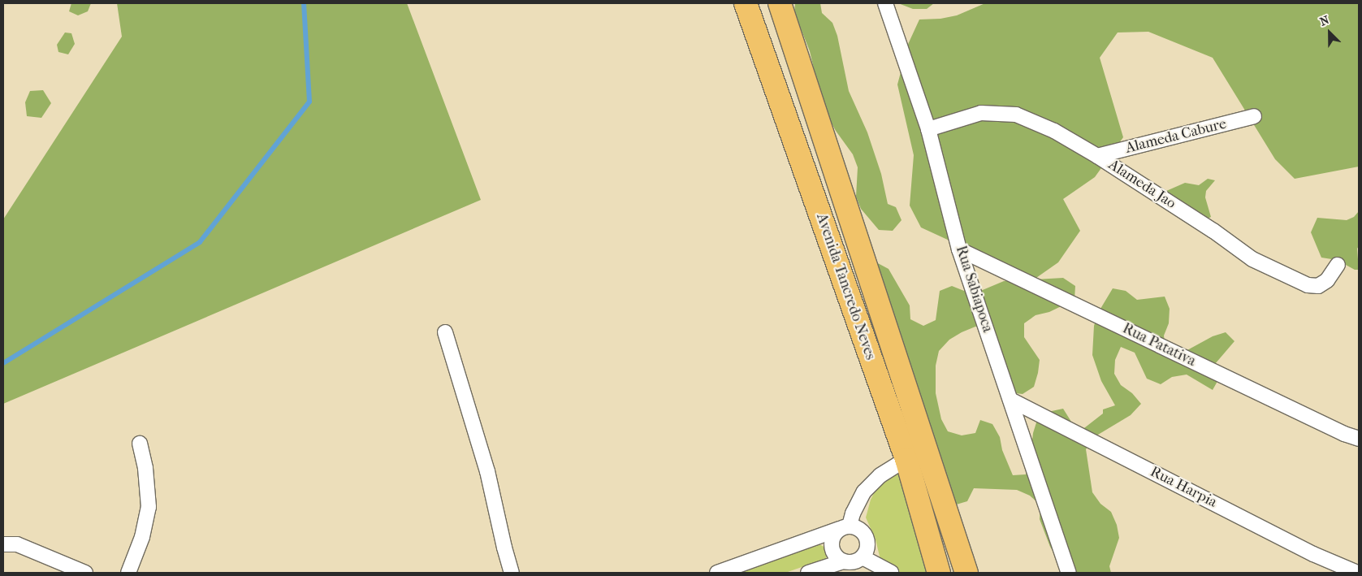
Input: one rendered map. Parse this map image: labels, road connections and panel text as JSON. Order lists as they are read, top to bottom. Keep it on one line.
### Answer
{"streets":{"main road":["Avenida Tancredo Neves"],"street":["Alameda Cabure","Alameda Jao","Rua Sabiapoca","Rua Patativa","Rua Harpia"]},"crossings":[["Alameda Cabure","Alameda Jao"],["Alameda Jao","Rua Sabiapoca"],["Rua Sabiapoca","Rua Patativa"],["Rua Sabiapoca","Rua Harpia"]],"north":"top left"}
